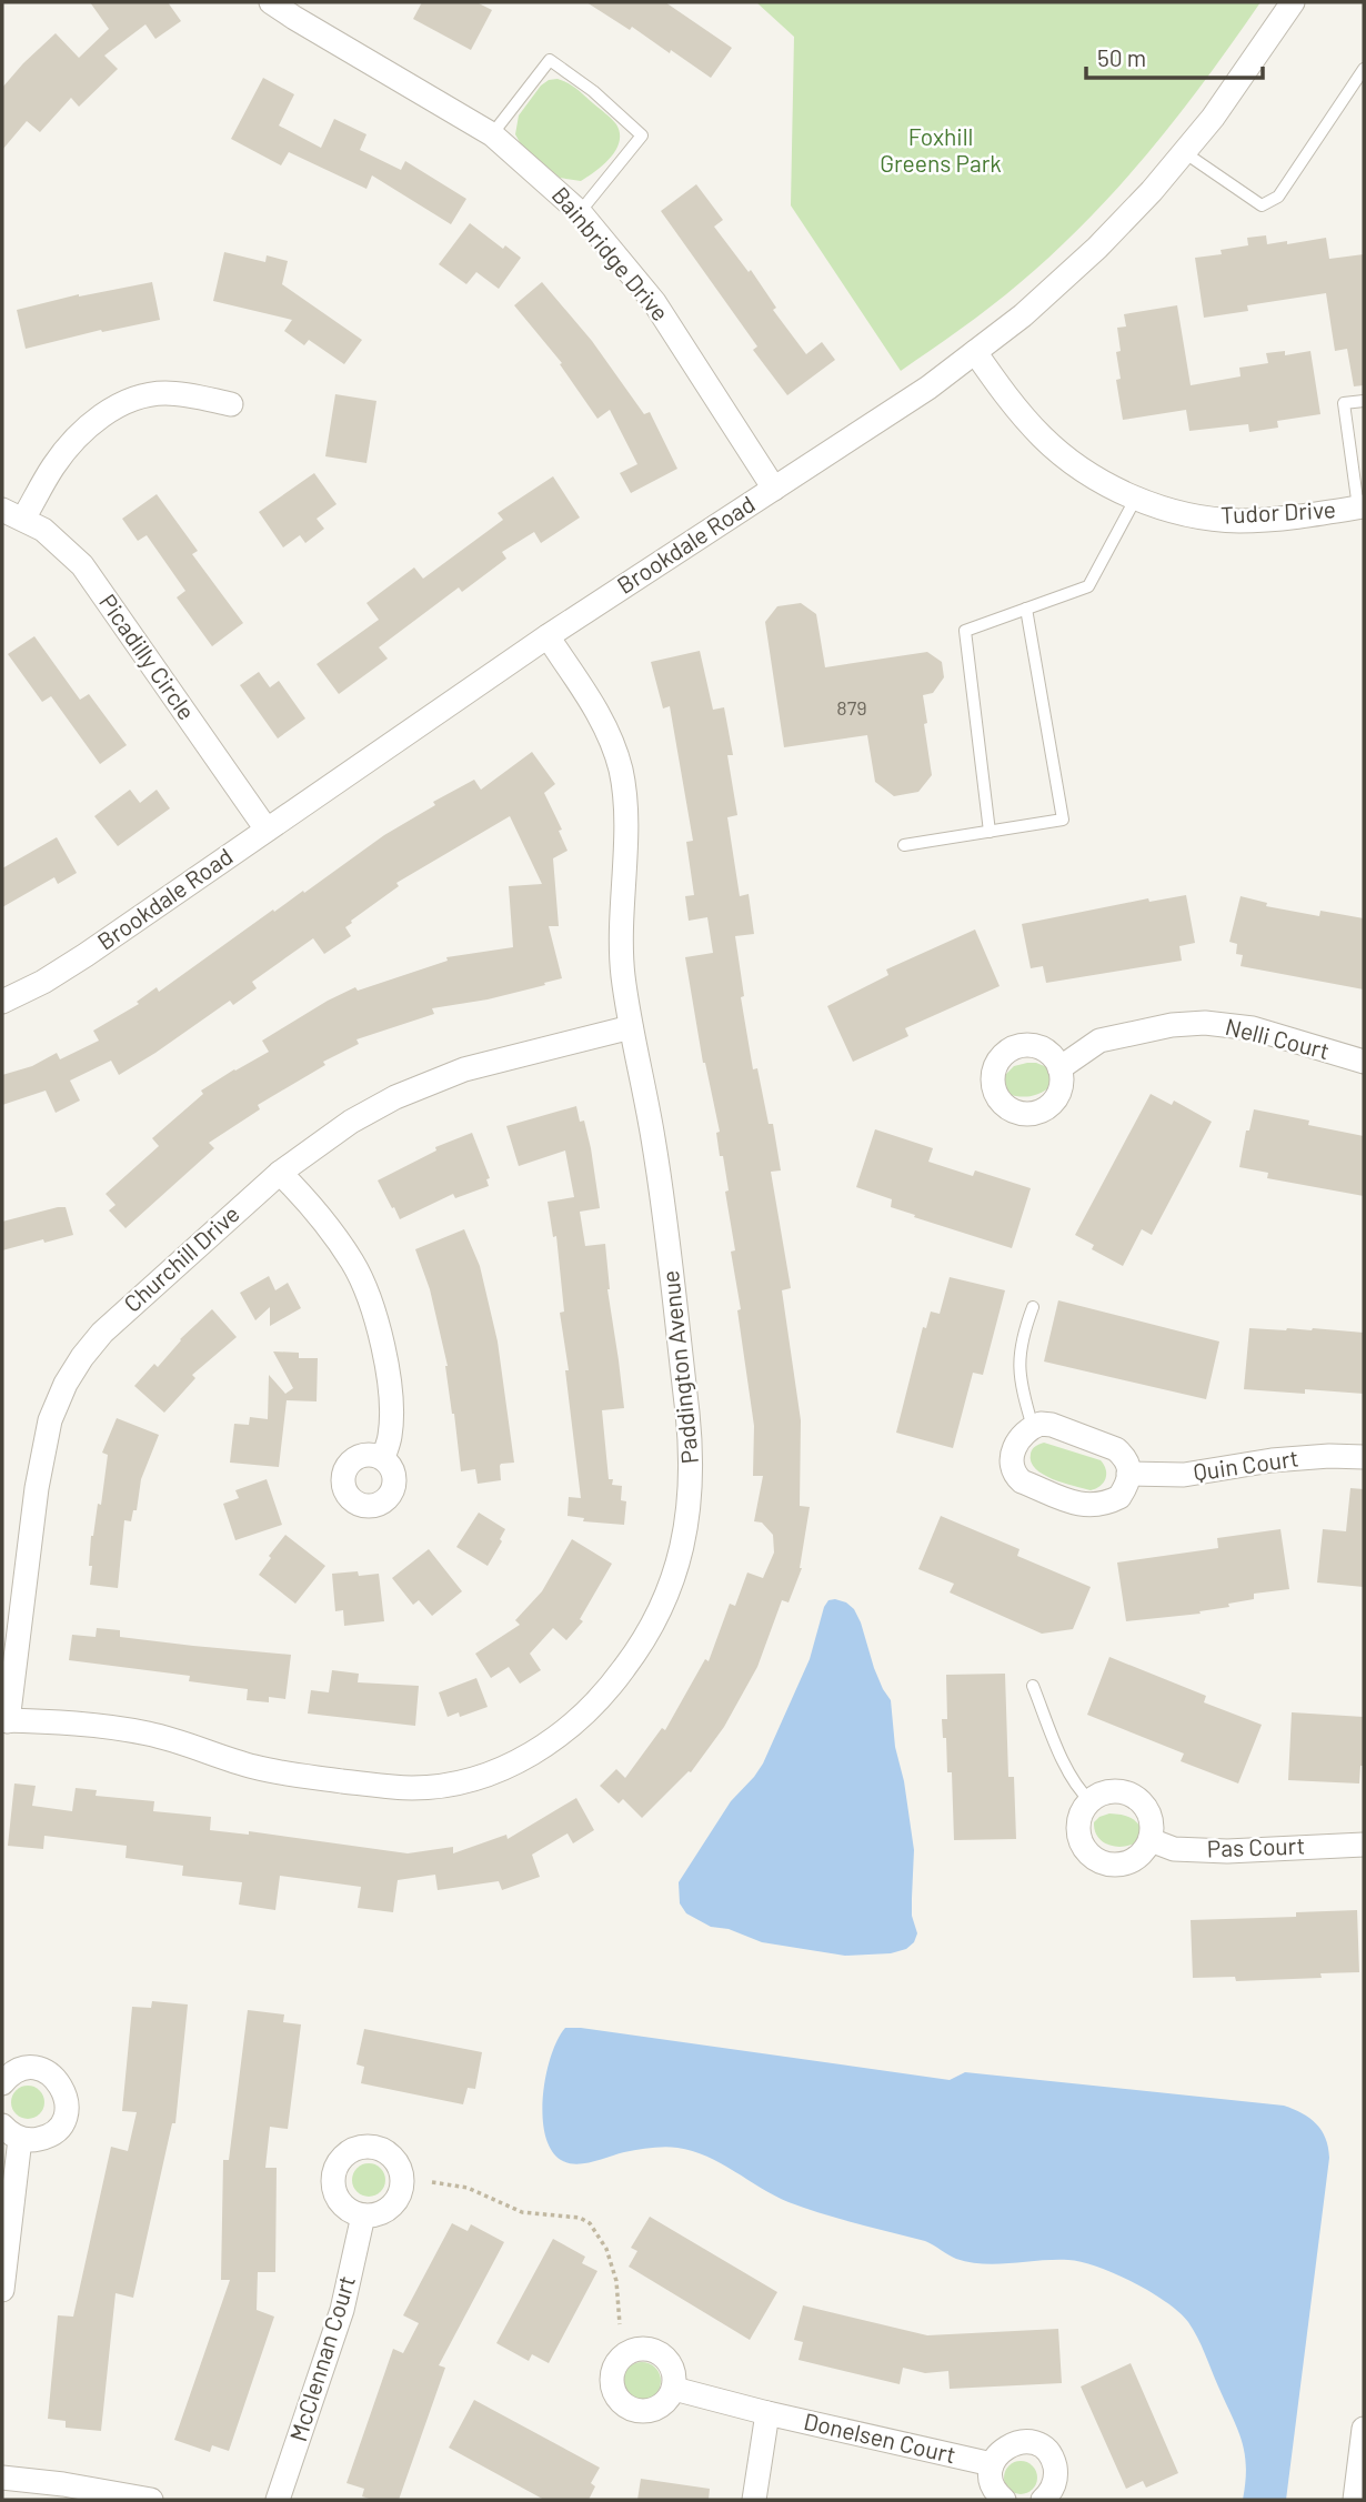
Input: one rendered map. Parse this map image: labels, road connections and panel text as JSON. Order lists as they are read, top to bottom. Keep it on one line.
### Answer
{"streets":{"street":["Bainbridge Drive","Tudor Drive","Brookdale Road","Picadilly Circle","Nelli Court","Churchill Drive","Paddington Avenue","Quin Court","Pas Court","McClennan Court","Donelsen Court"]},"crossings":[["Bainbridge Drive","Brookdale Road"],["Tudor Drive","Brookdale Road"],["Brookdale Road","Picadilly Circle"],["Brookdale Road","Paddington Avenue"],["Churchill Drive","Paddington Avenue"]],"parks":["Foxhill Greens Park"],"house_numbers":["879"],"scale_bar":"50 m"}
